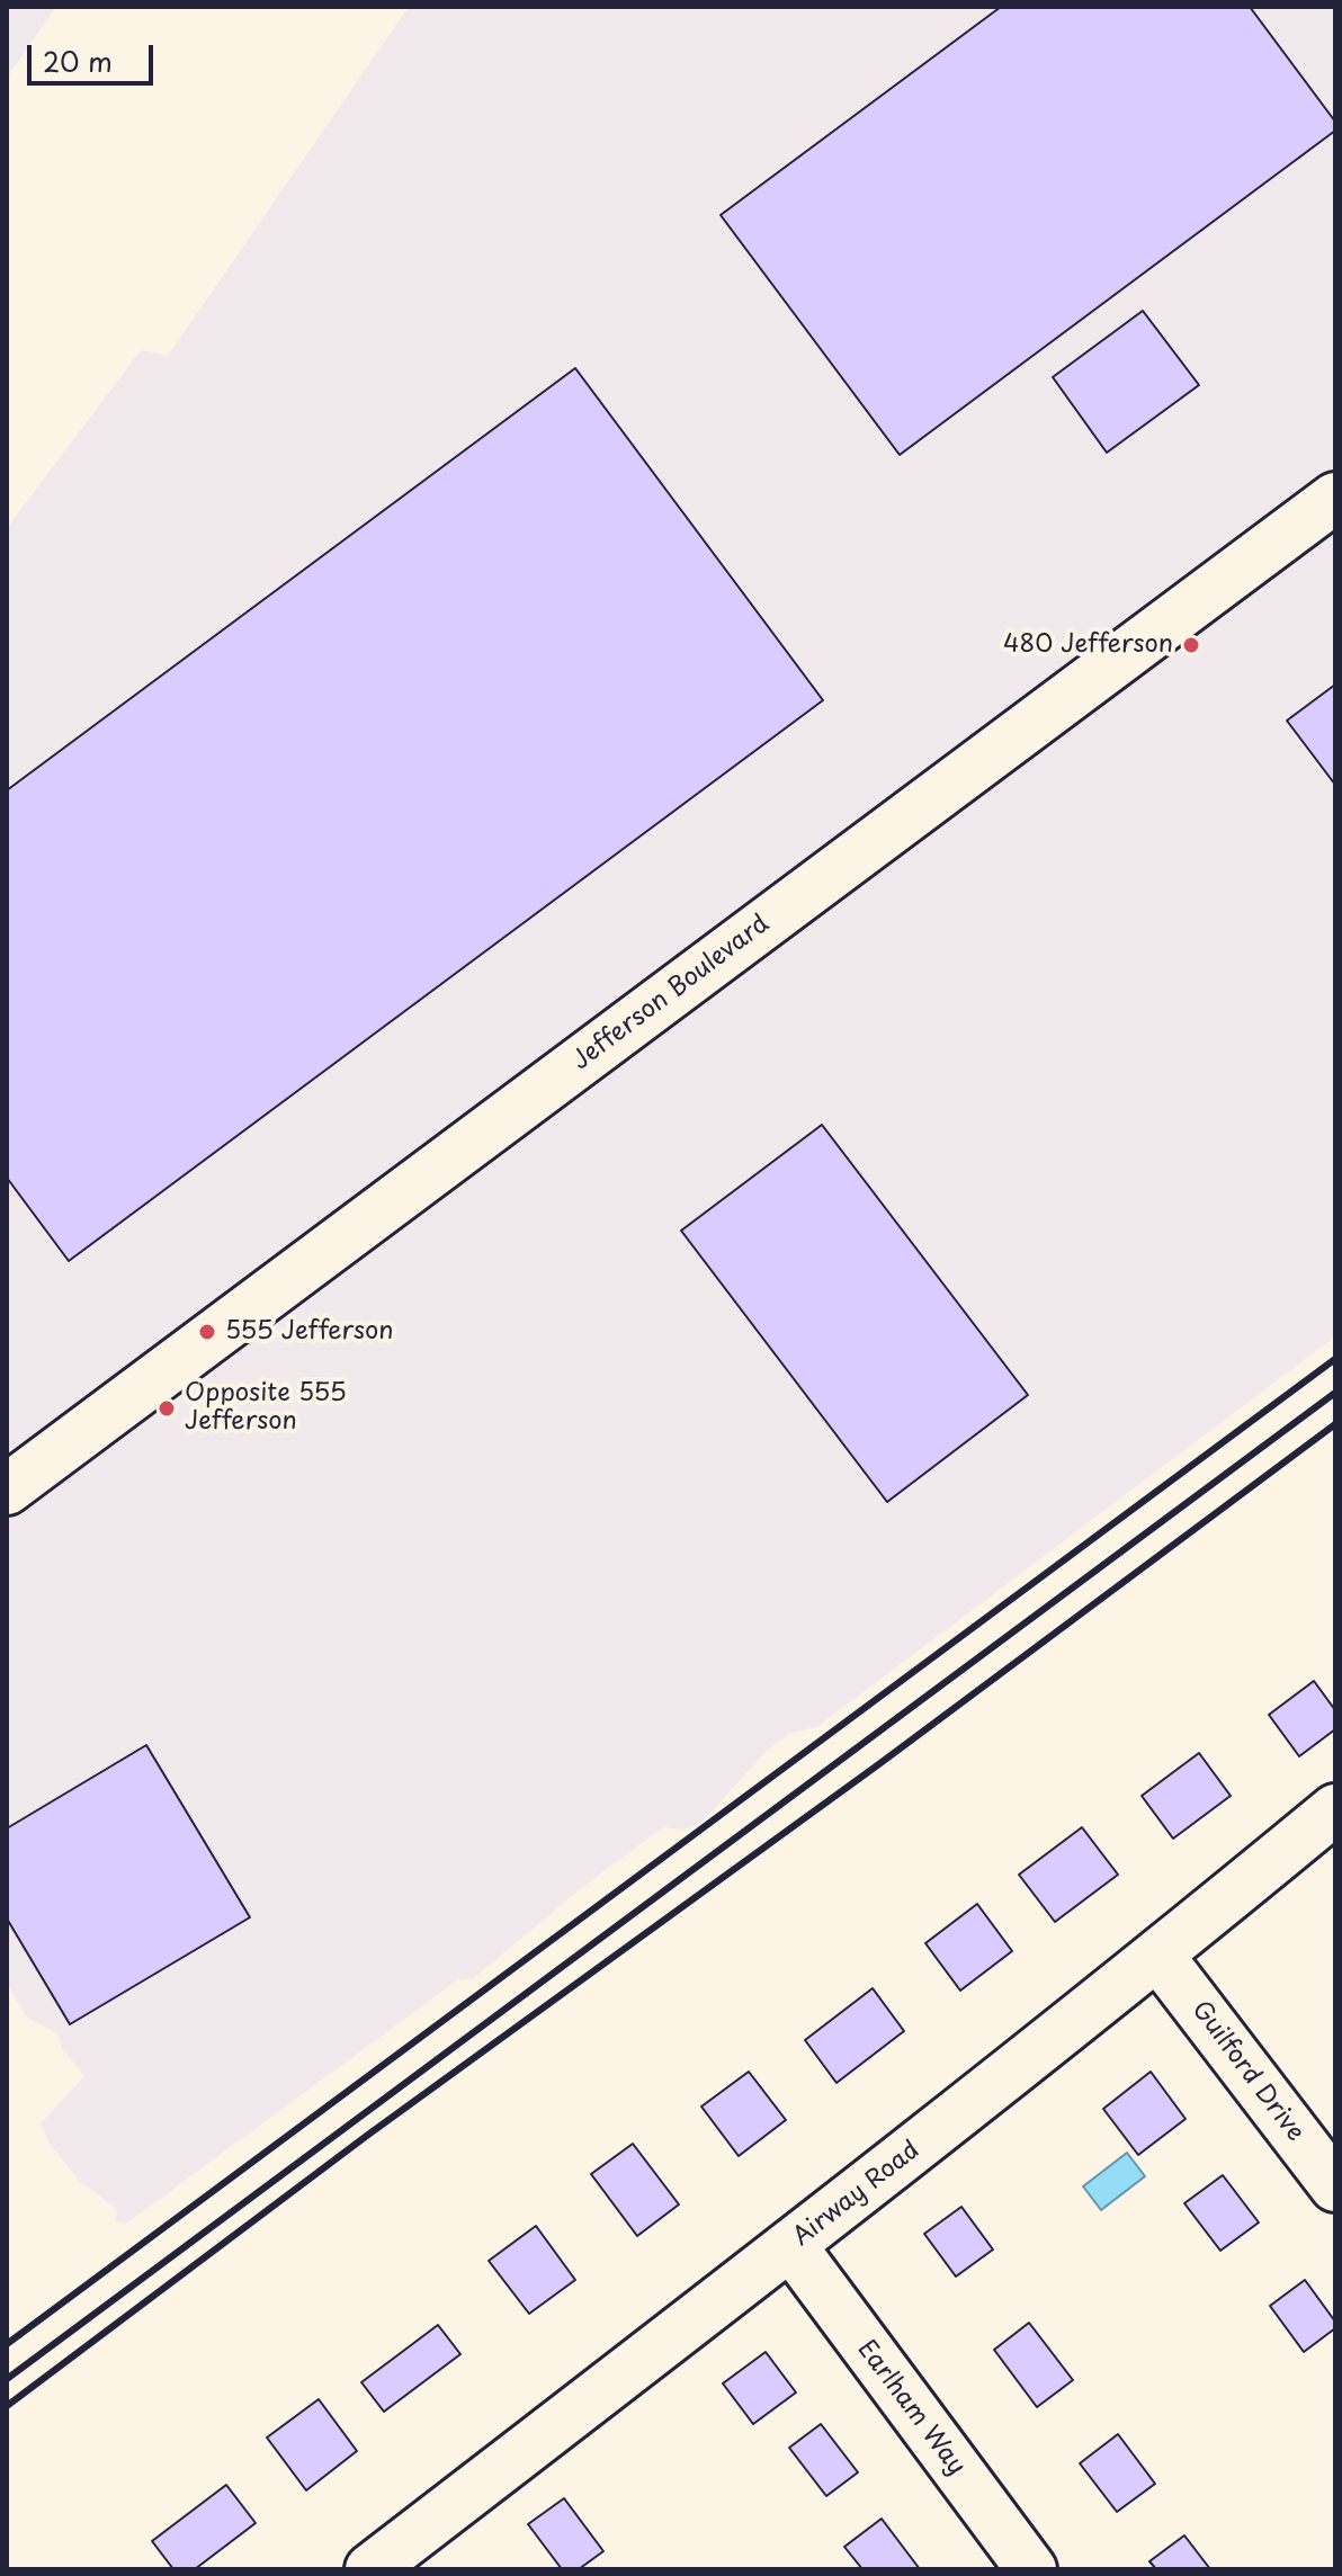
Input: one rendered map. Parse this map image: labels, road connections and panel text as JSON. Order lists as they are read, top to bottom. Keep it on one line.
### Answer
{"streets":{"street":["Jefferson Boulevard","Guilford Drive","Airway Road","Earlham Way"]},"crossings":[["Guilford Drive","Airway Road"],["Airway Road","Earlham Way"]],"places":["480 Jefferson","555 Jefferson","Opposite 555 Jefferson"],"scale_bar":"20 m"}
